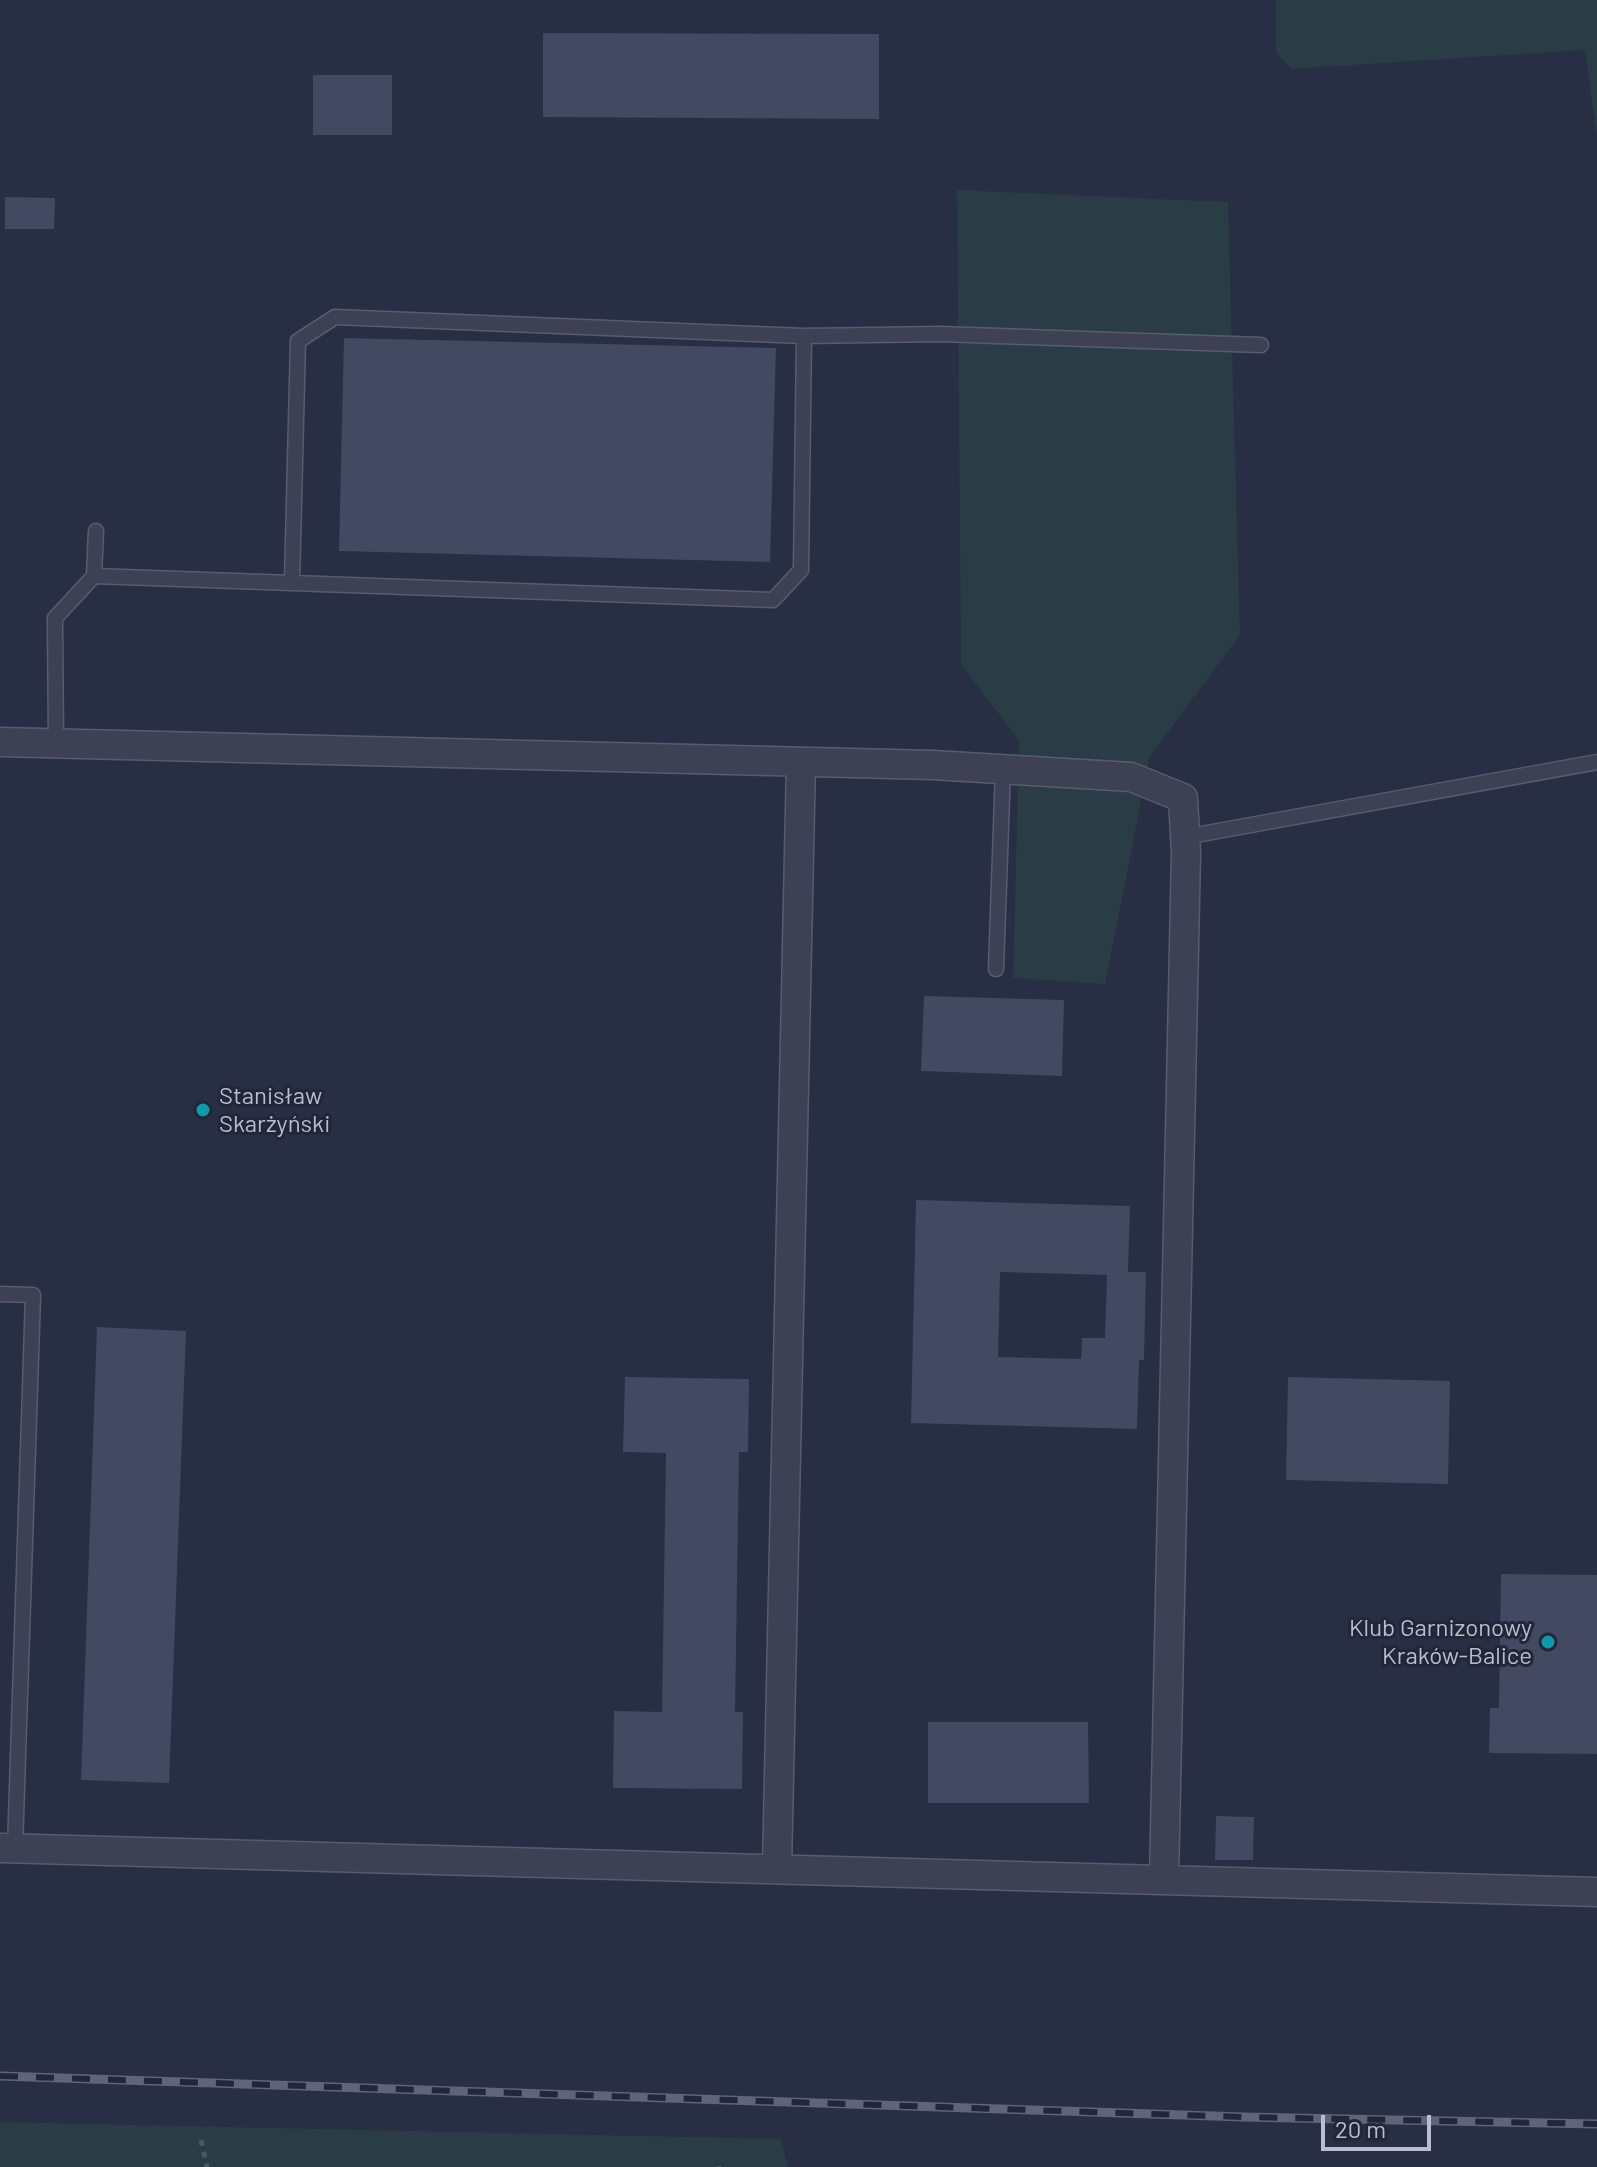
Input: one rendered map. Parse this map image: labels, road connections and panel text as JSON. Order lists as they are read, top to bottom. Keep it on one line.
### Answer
{"places":["Stanisław Skarżyński","Klub Garnizonowy Kraków-Balice"],"scale_bar":"20 m"}
